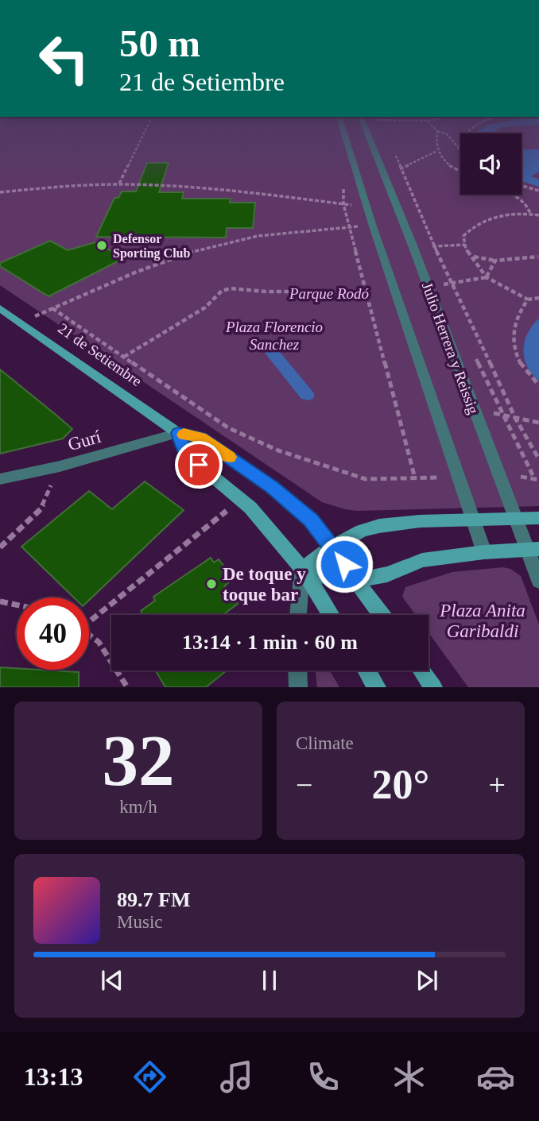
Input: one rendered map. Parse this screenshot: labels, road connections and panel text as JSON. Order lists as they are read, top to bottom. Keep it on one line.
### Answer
{"streets":{"street":["Julio Herrera y Reissig","21 de Setiembre","Gurí"]},"crossings":[["21 de Setiembre","Gurí"]],"parks":["Parque Rodó","Plaza Florencio Sanchez","Plaza Anita Garibaldi"],"places":["Defensor Sporting Club","De toque y toque bar"],"page":{"turn":["50 m","21 de Setiembre"],"limit":"40","trip":"13:14 · 1 min · 60 m","tile":[["32","km/h"],"Climate"],"heat":["−","20°","+"],"song":["89.7 FM","Music"],"tabs":"13:13"}}
